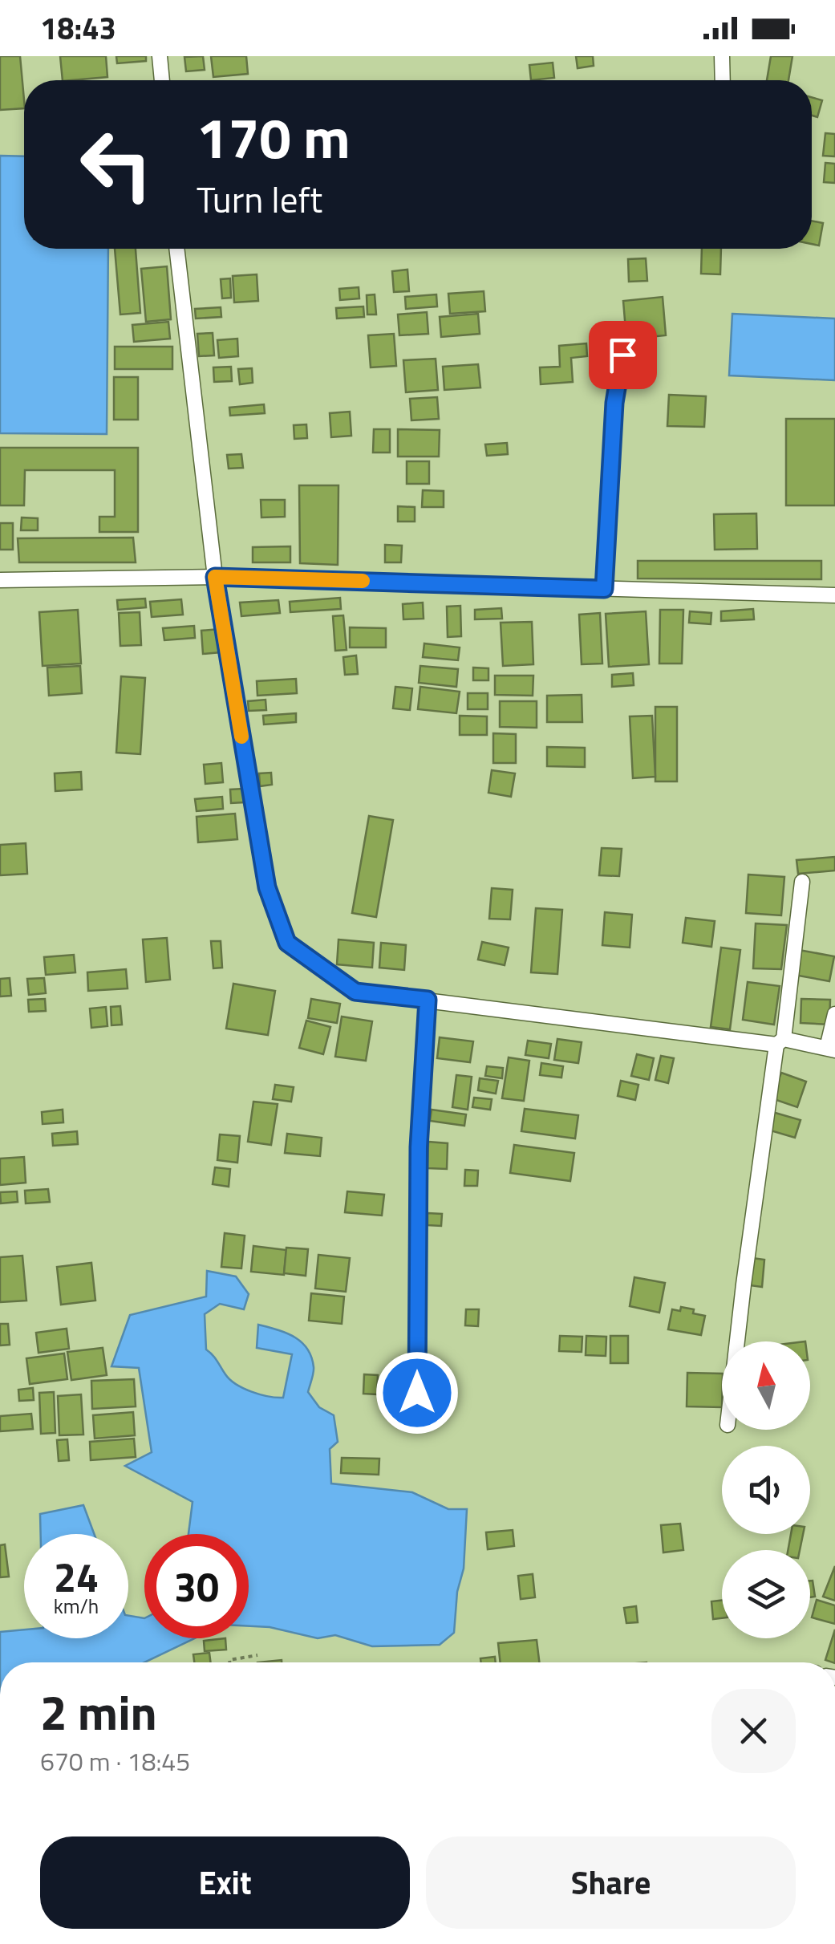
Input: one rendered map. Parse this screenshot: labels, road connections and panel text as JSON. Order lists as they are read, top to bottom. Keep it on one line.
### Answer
{"north":"top","page":{"status":"18:43","turn":["170 m","Turn left"],"speed":"24 km/h","limit":"30","heading":["2 min","670 m · 18:45"],"buttons":["Exit","Share"]}}
